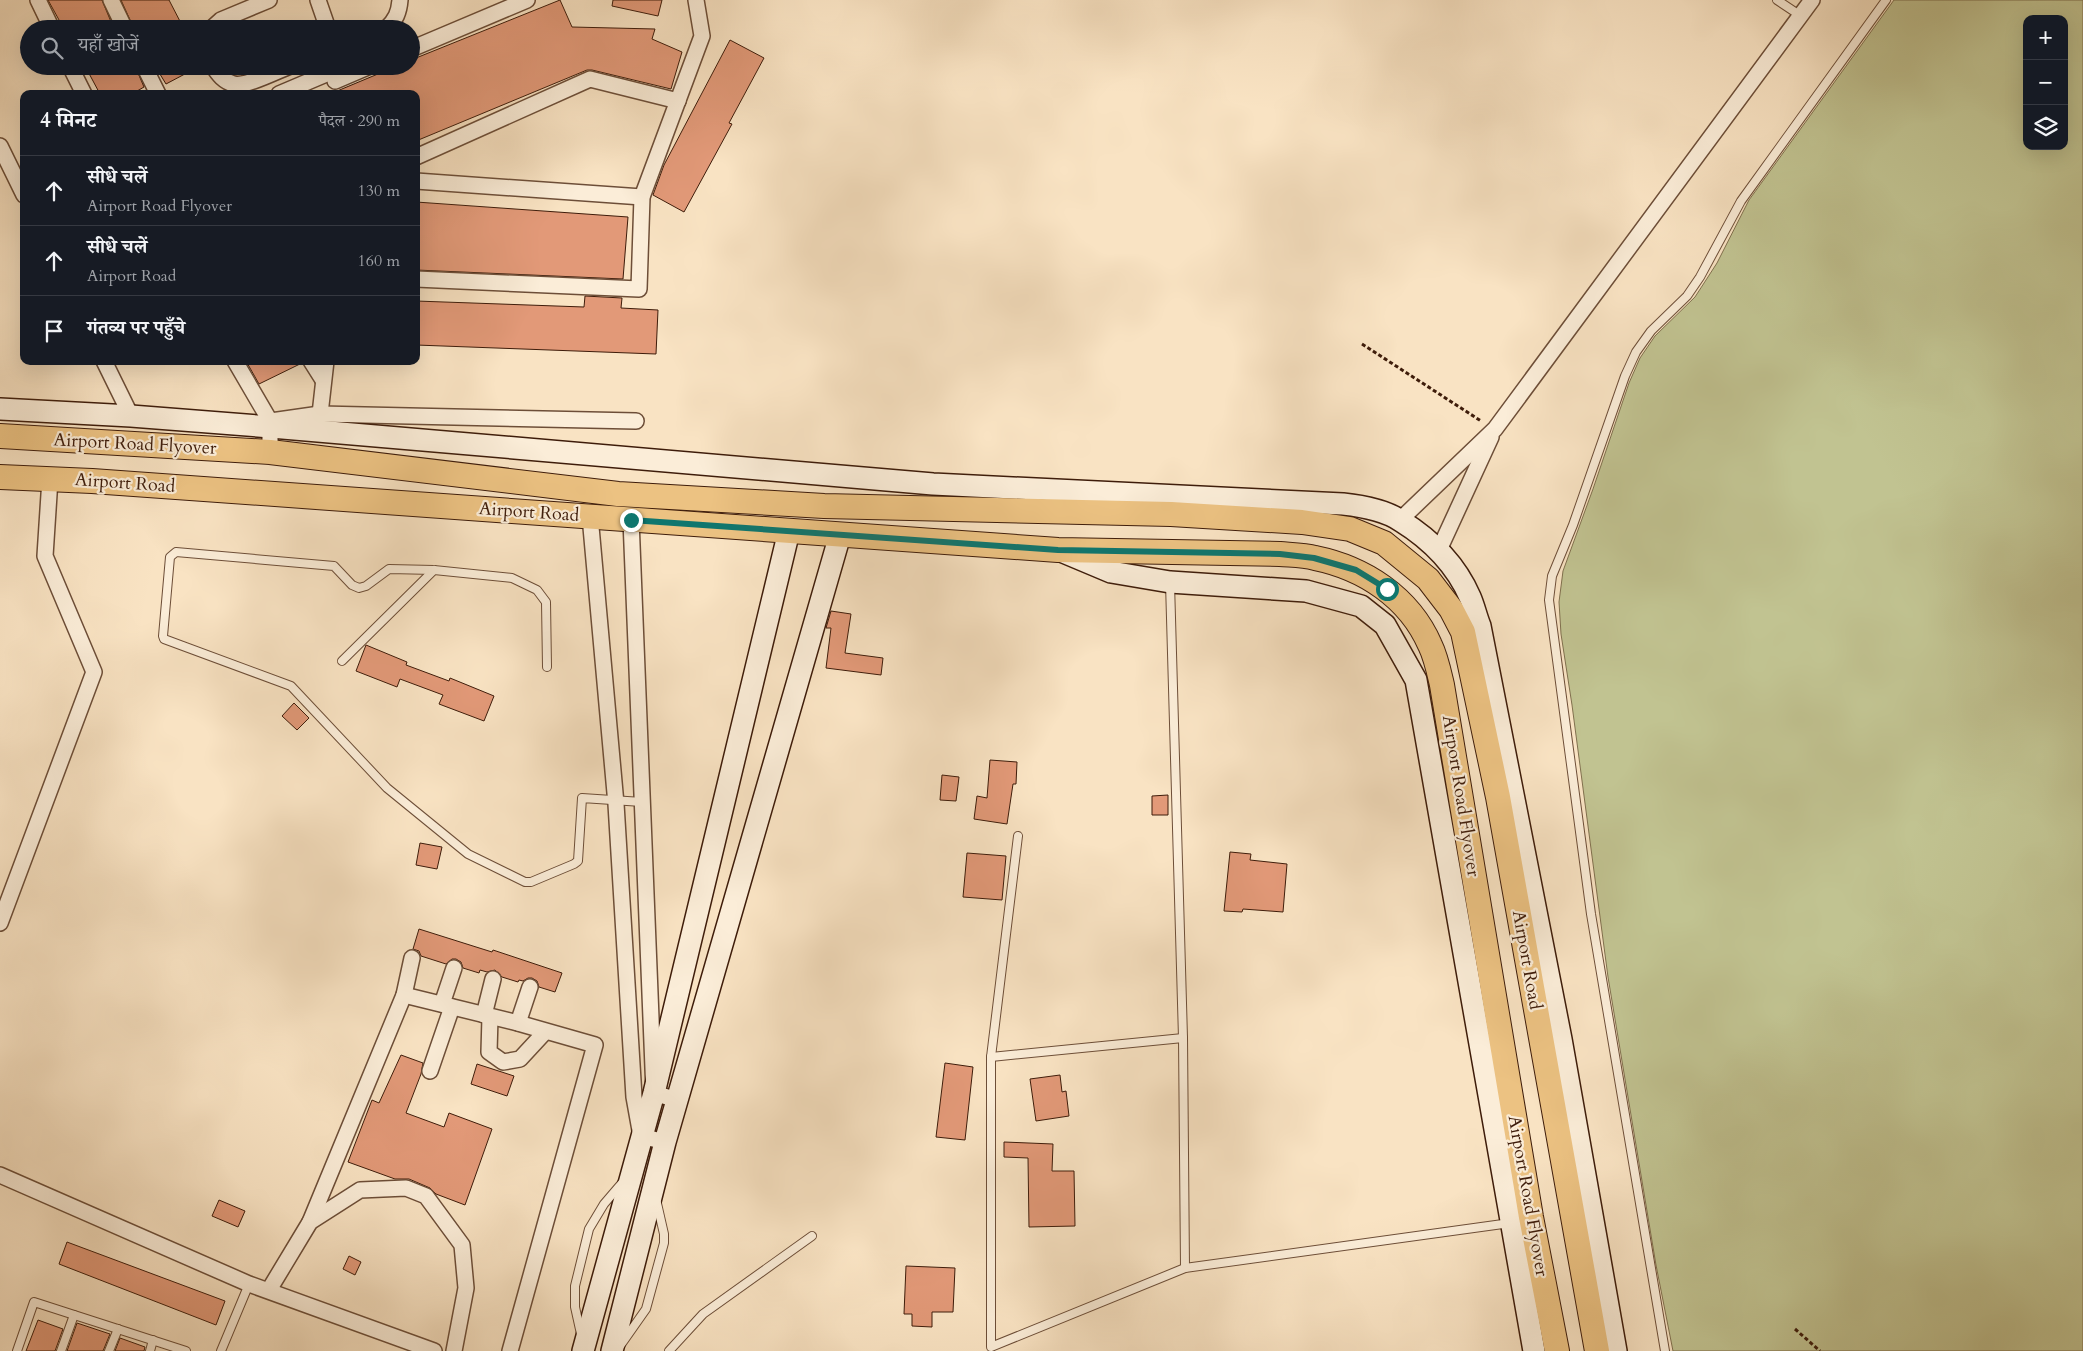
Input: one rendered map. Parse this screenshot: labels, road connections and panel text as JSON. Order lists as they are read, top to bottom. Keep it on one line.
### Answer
{"streets":{"main road":["Airport Road Flyover","Airport Road"]},"crossings":[["Airport Road Flyover","Airport Road"]],"page":{"map_buttons":["+","−"],"search":"यहाँ खोजें","heading":["4 मिनट","पैदल · 290 m"],"list":[["सीधे चलें","Airport Road Flyover","130 m"],["सीधे चलें","Airport Road","160 m"],"गंतव्य पर पहुँचे"]}}
